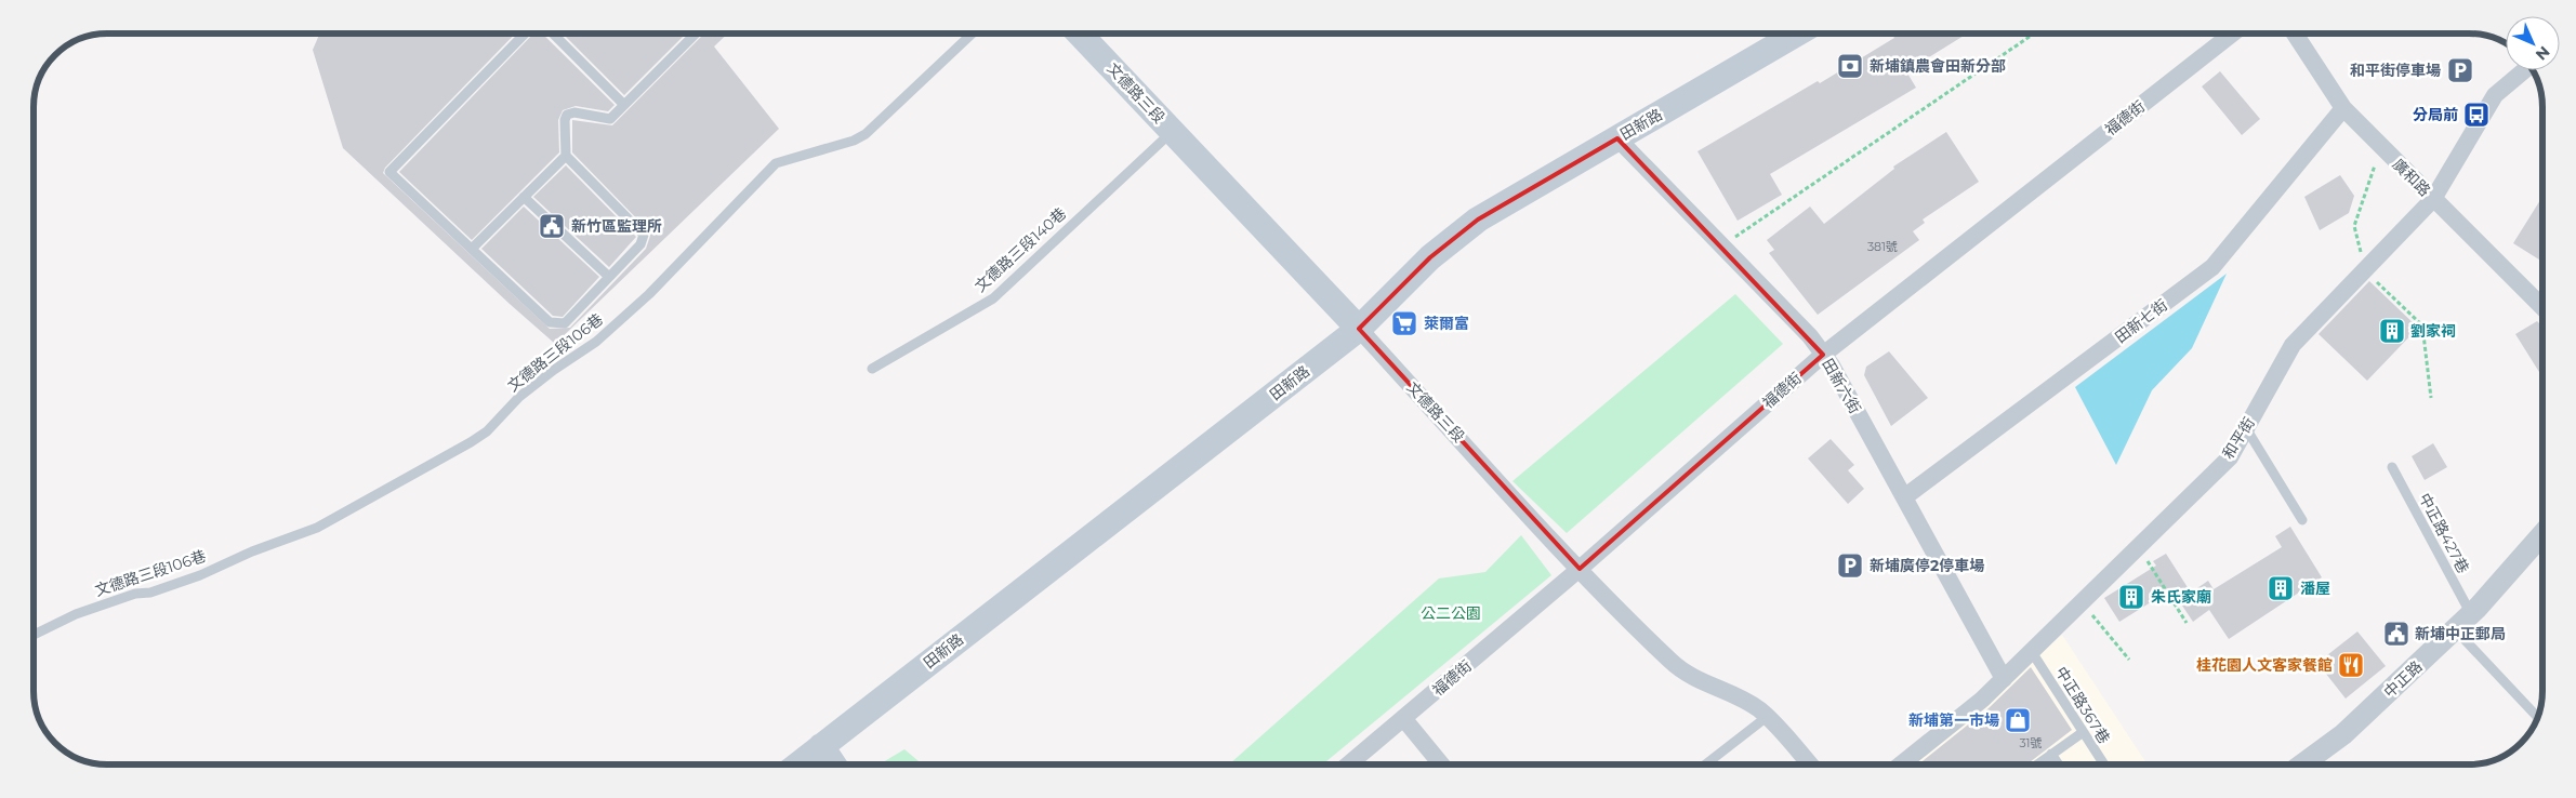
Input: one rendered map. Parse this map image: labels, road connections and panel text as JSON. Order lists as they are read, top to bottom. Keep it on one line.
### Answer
{"streets":{"main road":["文德路三段","田新路"],"street":["福德街","廣和路","田新七街","田新六街","和平街","中正路"],"lane":["文德路三段140巷","文德路三段106巷","中正路427巷","中正路367巷"]},"crossings":[["文德路三段","福德街"],["文德路三段","田新路"],["文德路三段","文德路三段140巷"],["福德街","田新六街"],["田新路","田新六街"],["廣和路","田新七街"],["廣和路","和平街"],["田新七街","田新六街"],["田新六街","和平街"],["和平街","中正路367巷"],["中正路427巷","中正路"]],"parks":["公二公園"],"places":{"bank":["新埔鎮農會田新分部"],"parking":["和平街停車場","新埔廣停2停車場"],"bus stop":["分局前"],"public building":["新竹區監理所","新埔中正郵局"],"supermarket":["萊爾富"],"building":["劉家祠","潘屋","朱氏家廟"],"restaurant":["桂花園人文客家餐館"],"shop":["新埔第一市場"]},"house_numbers":["381號","31號"],"north":"bottom right"}
